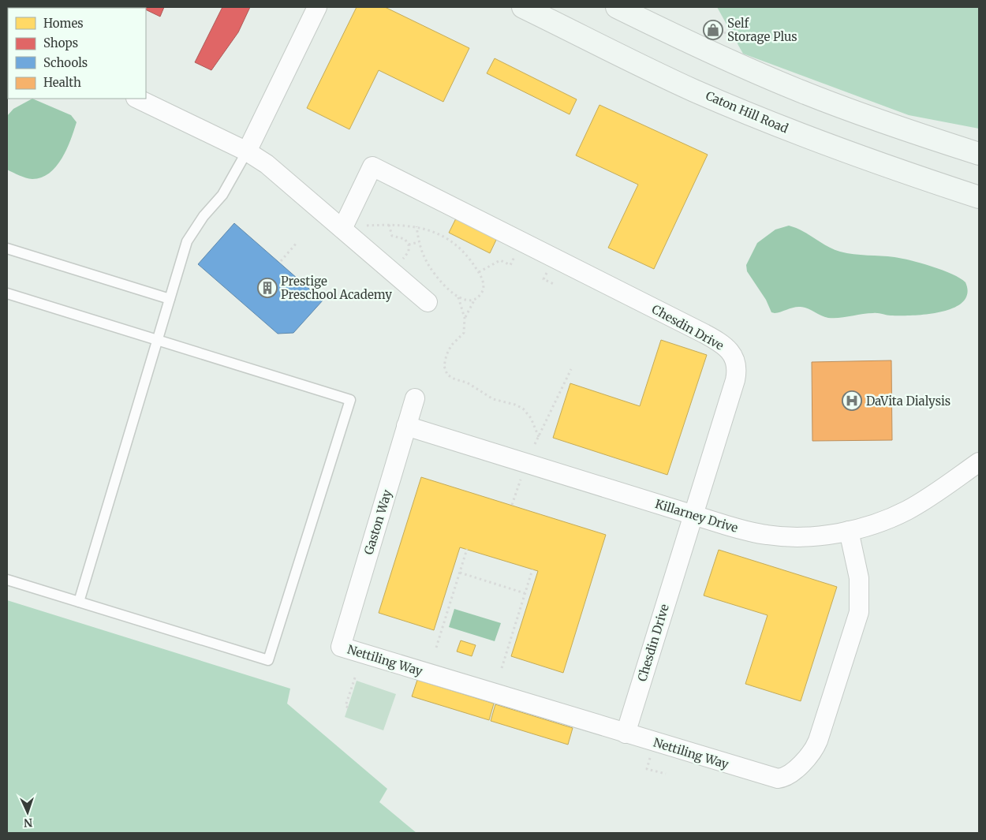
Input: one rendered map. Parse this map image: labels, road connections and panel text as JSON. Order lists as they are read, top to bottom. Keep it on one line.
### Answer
{"streets":{"main road":["Caton Hill Road"],"street":["Chesdin Drive","Killarney Drive","Gaston Way","Nettiling Way"]},"crossings":[["Chesdin Drive","Killarney Drive"],["Chesdin Drive","Nettiling Way"],["Killarney Drive","Gaston Way"],["Killarney Drive","Nettiling Way"],["Gaston Way","Nettiling Way"]],"places":{"shop":["Self Storage Plus"],"building":["Prestige Preschool Academy"],"hospital":["DaVita Dialysis"]},"legend":["Homes","Shops","Schools","Health"],"north":"bottom"}
